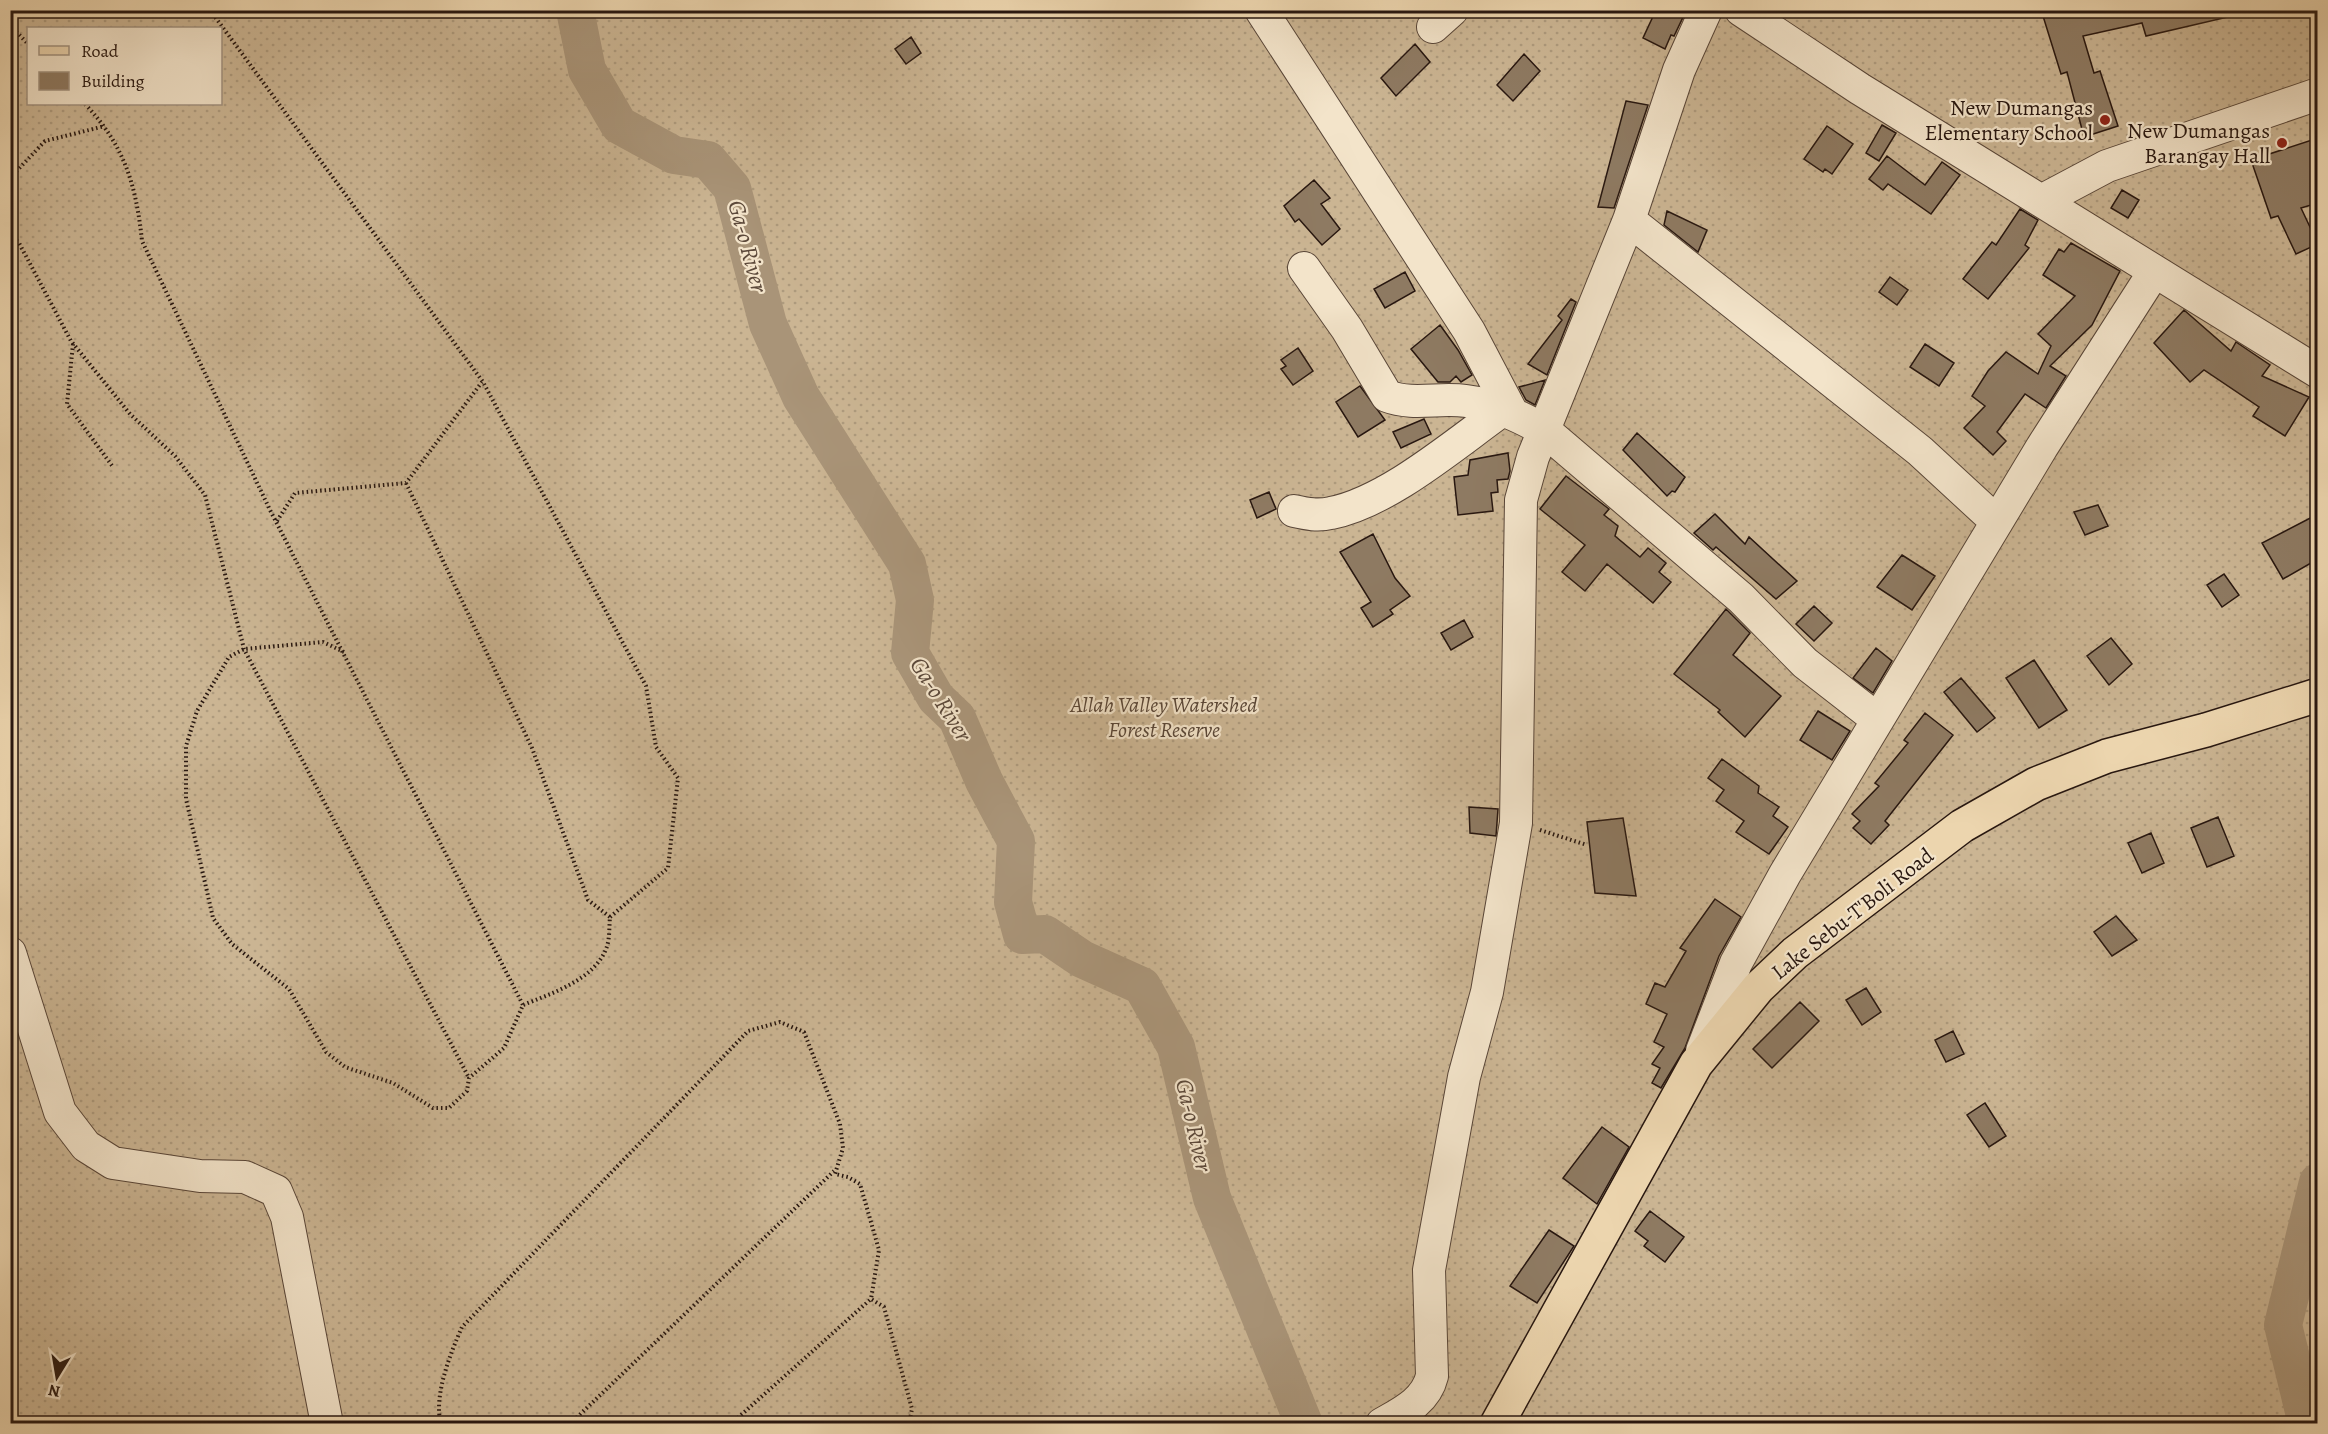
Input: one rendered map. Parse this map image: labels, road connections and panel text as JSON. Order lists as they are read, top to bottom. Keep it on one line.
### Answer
{"streets":{"main road":["Lake Sebu-T'Boli Road"]},"water":["Ga-o River"],"parks":["Allah Valley Watershed Forest Reserve"],"places":["New Dumangas Elementary School","New Dumangas Barangay Hall"],"legend":["Road","Building"],"north":"bottom"}
